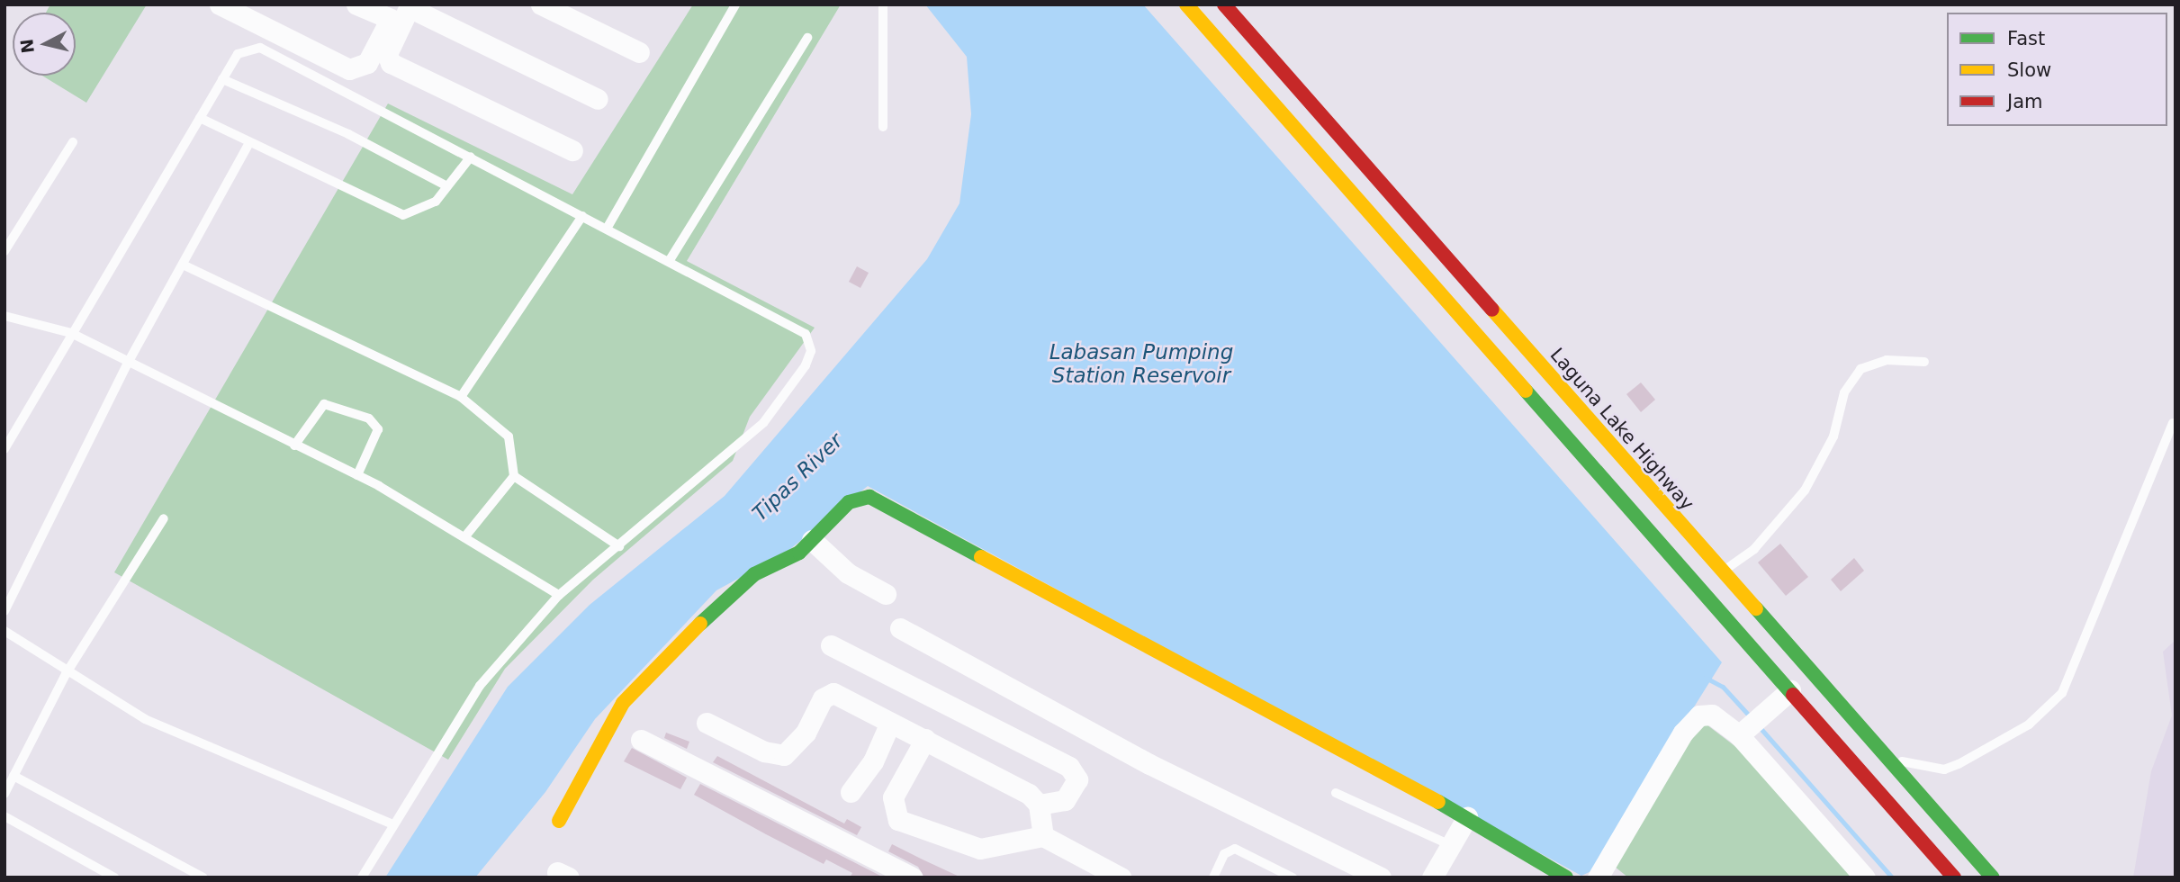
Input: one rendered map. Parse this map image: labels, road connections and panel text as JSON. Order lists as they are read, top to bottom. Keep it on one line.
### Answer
{"streets":{"main road":["Laguna Lake Highway"]},"water":["Labasan Pumping Station Reservoir","Tipas River"],"legend":["Fast","Slow","Jam"],"north":"left"}
